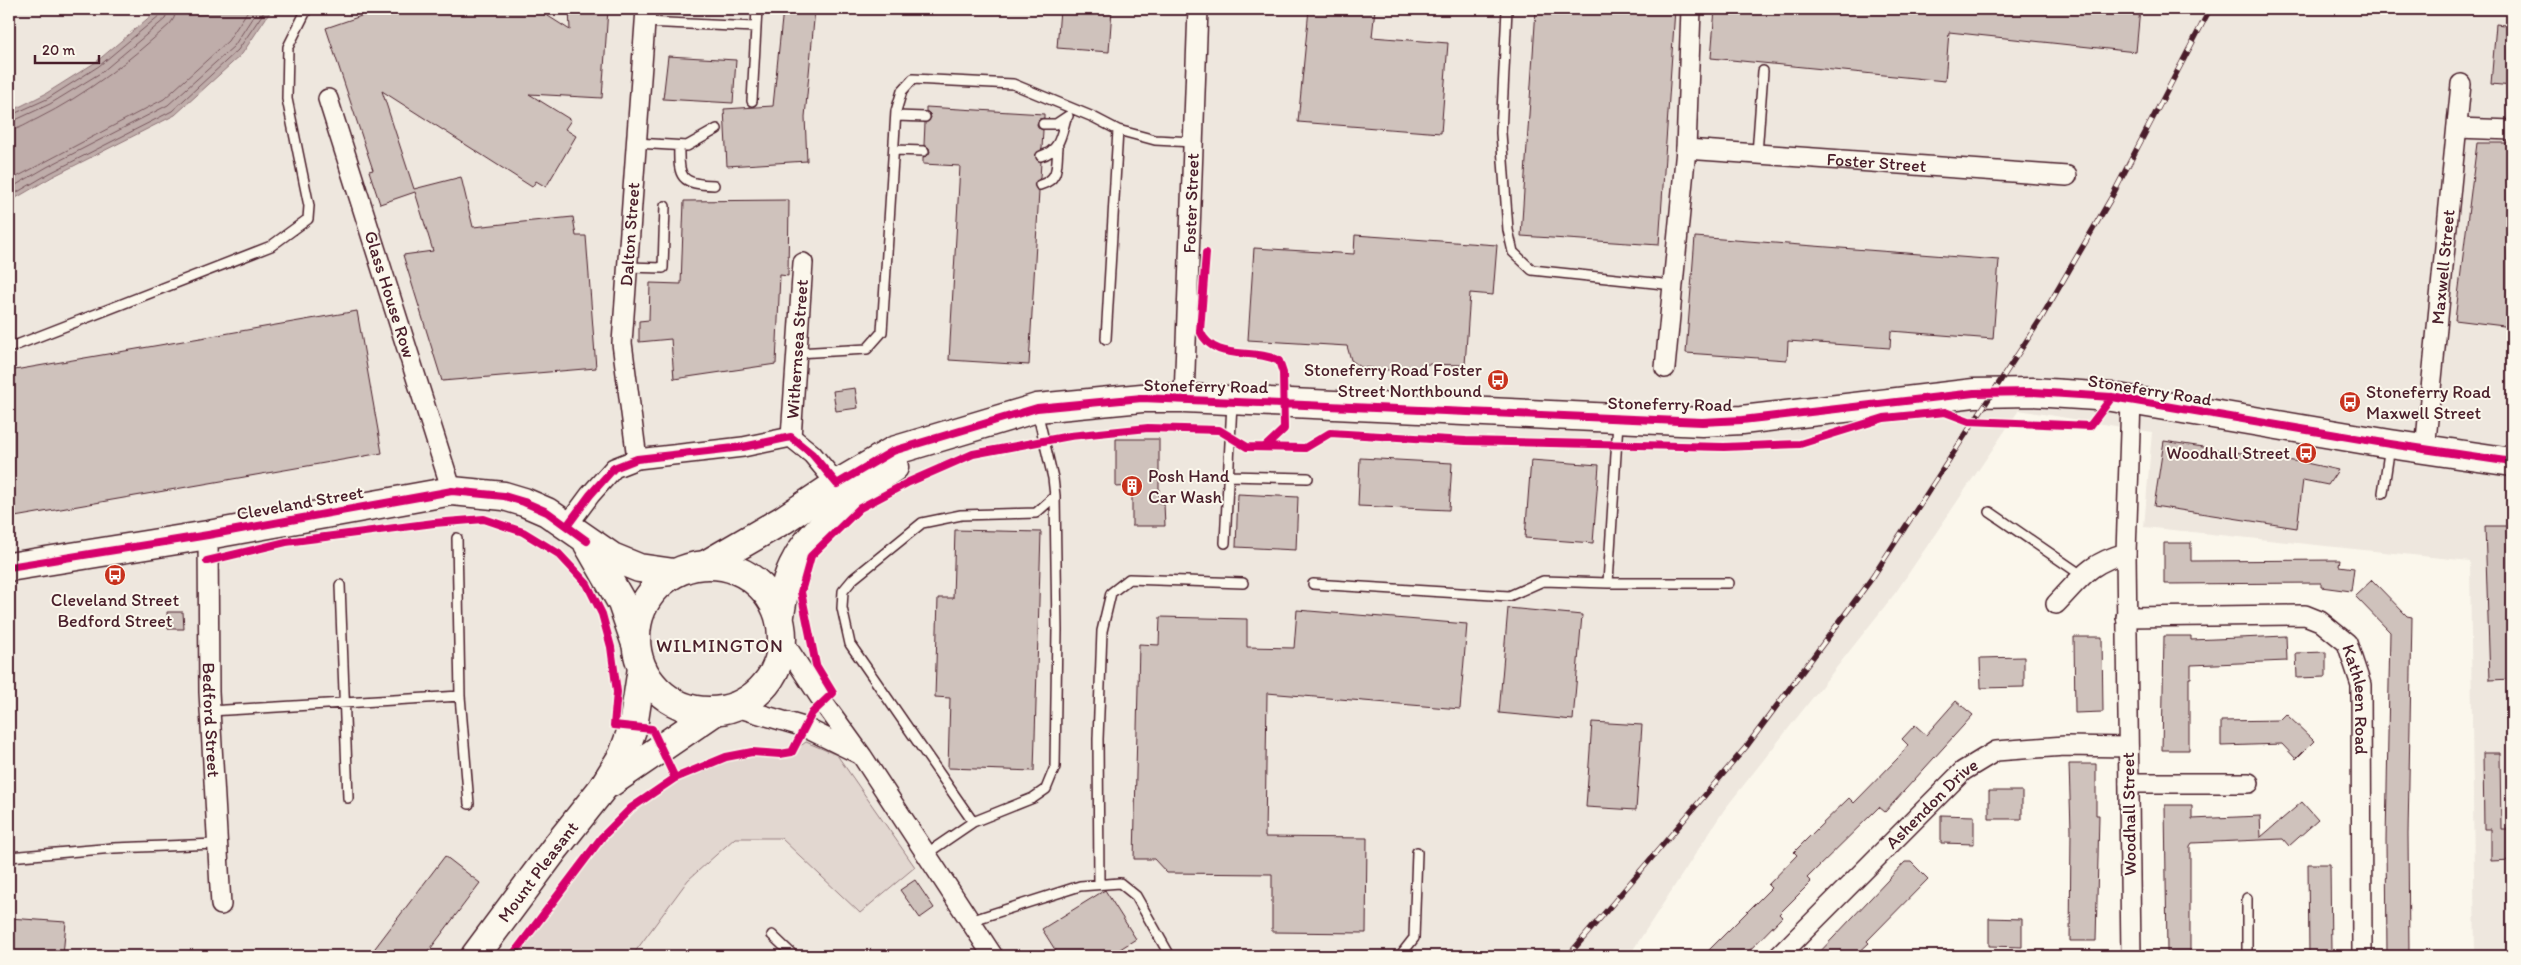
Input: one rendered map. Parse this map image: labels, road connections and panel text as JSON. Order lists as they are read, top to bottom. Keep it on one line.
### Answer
{"streets":{"main road":["Stoneferry Road","Cleveland Street","Mount Pleasant"],"street":["Foster Street","Dalton Street","Maxwell Street","Glass House Row","Withernsea Street","Kathleen Road","Bedford Street","Ashendon Drive","Woodhall Street"]},"crossings":[["Foster Street","Stoneferry Road"],["Maxwell Street","Stoneferry Road"],["Glass House Row","Cleveland Street"],["Stoneferry Road","Cleveland Street"],["Stoneferry Road","Woodhall Street"],["Cleveland Street","Bedford Street"],["Kathleen Road","Woodhall Street"],["Ashendon Drive","Woodhall Street"]],"districts":["WILMINGTON"],"places":{"bus stop":["Stoneferry Road Foster Street Northbound","Stoneferry Road Maxwell Street","Woodhall Street","Cleveland Street Bedford Street"],"building":["Posh Hand Car Wash"]},"scale_bar":"20 m"}
